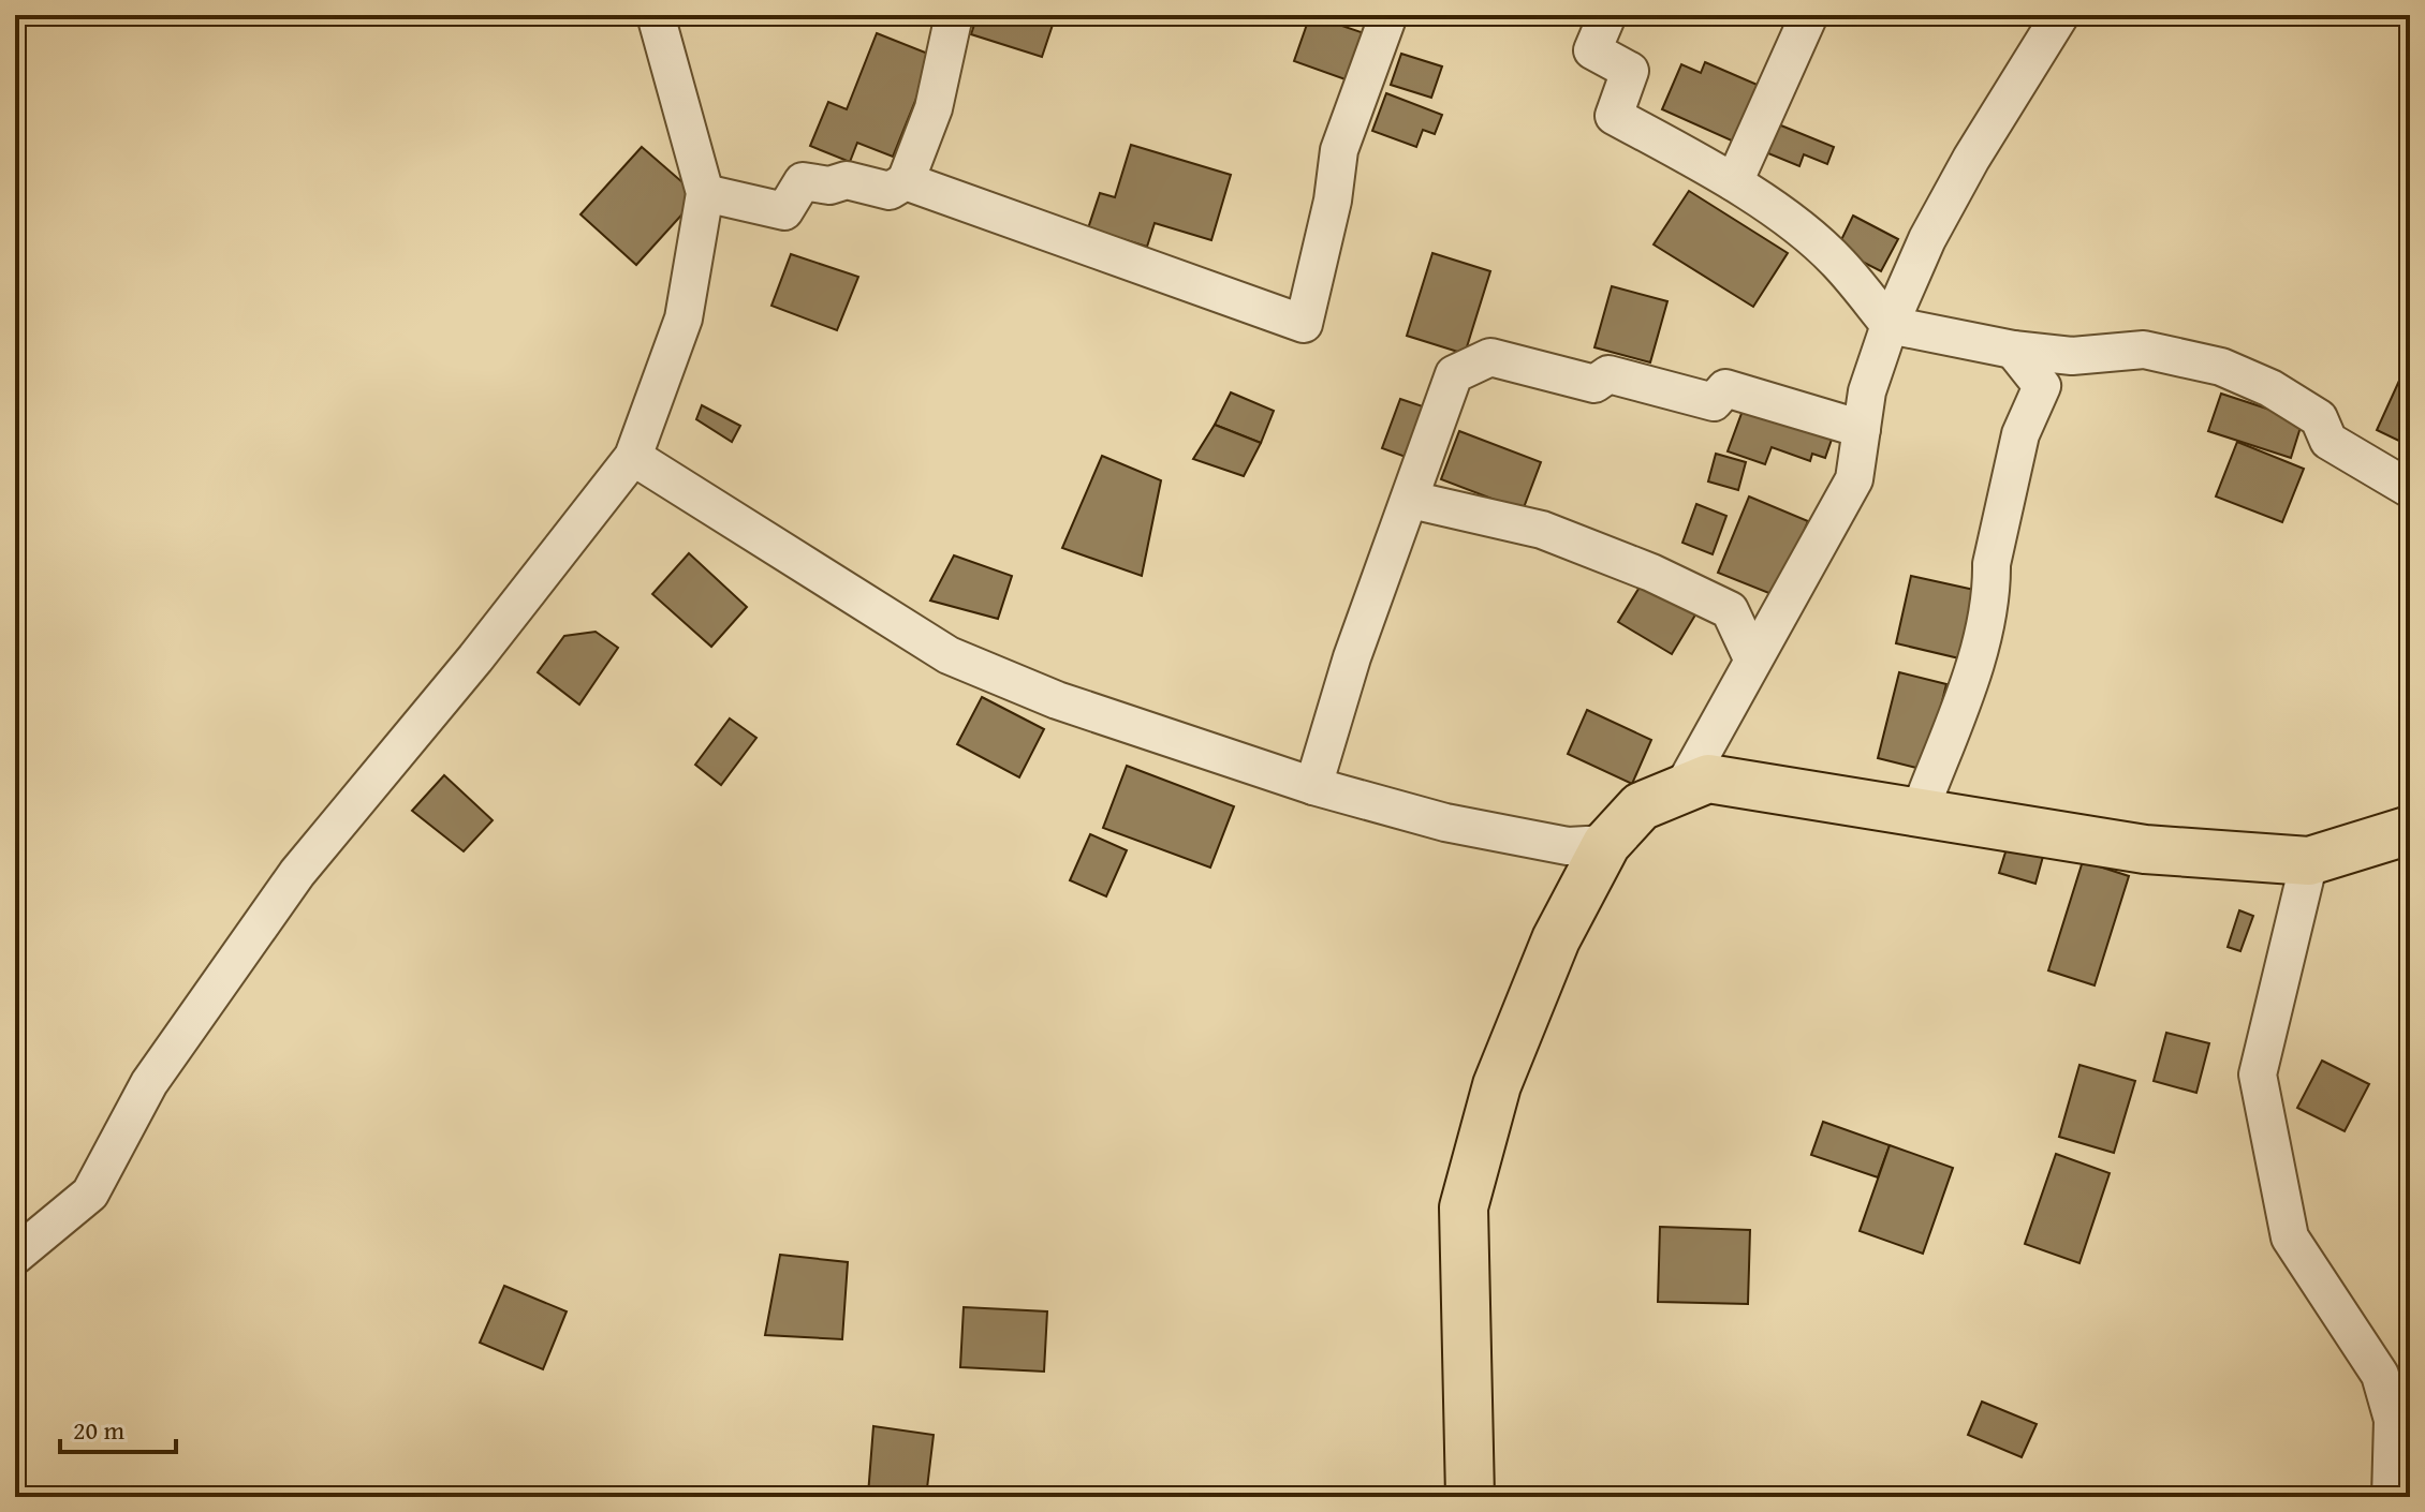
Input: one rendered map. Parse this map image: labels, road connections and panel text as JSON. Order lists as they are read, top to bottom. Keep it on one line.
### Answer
{"scale_bar":"20 m"}
